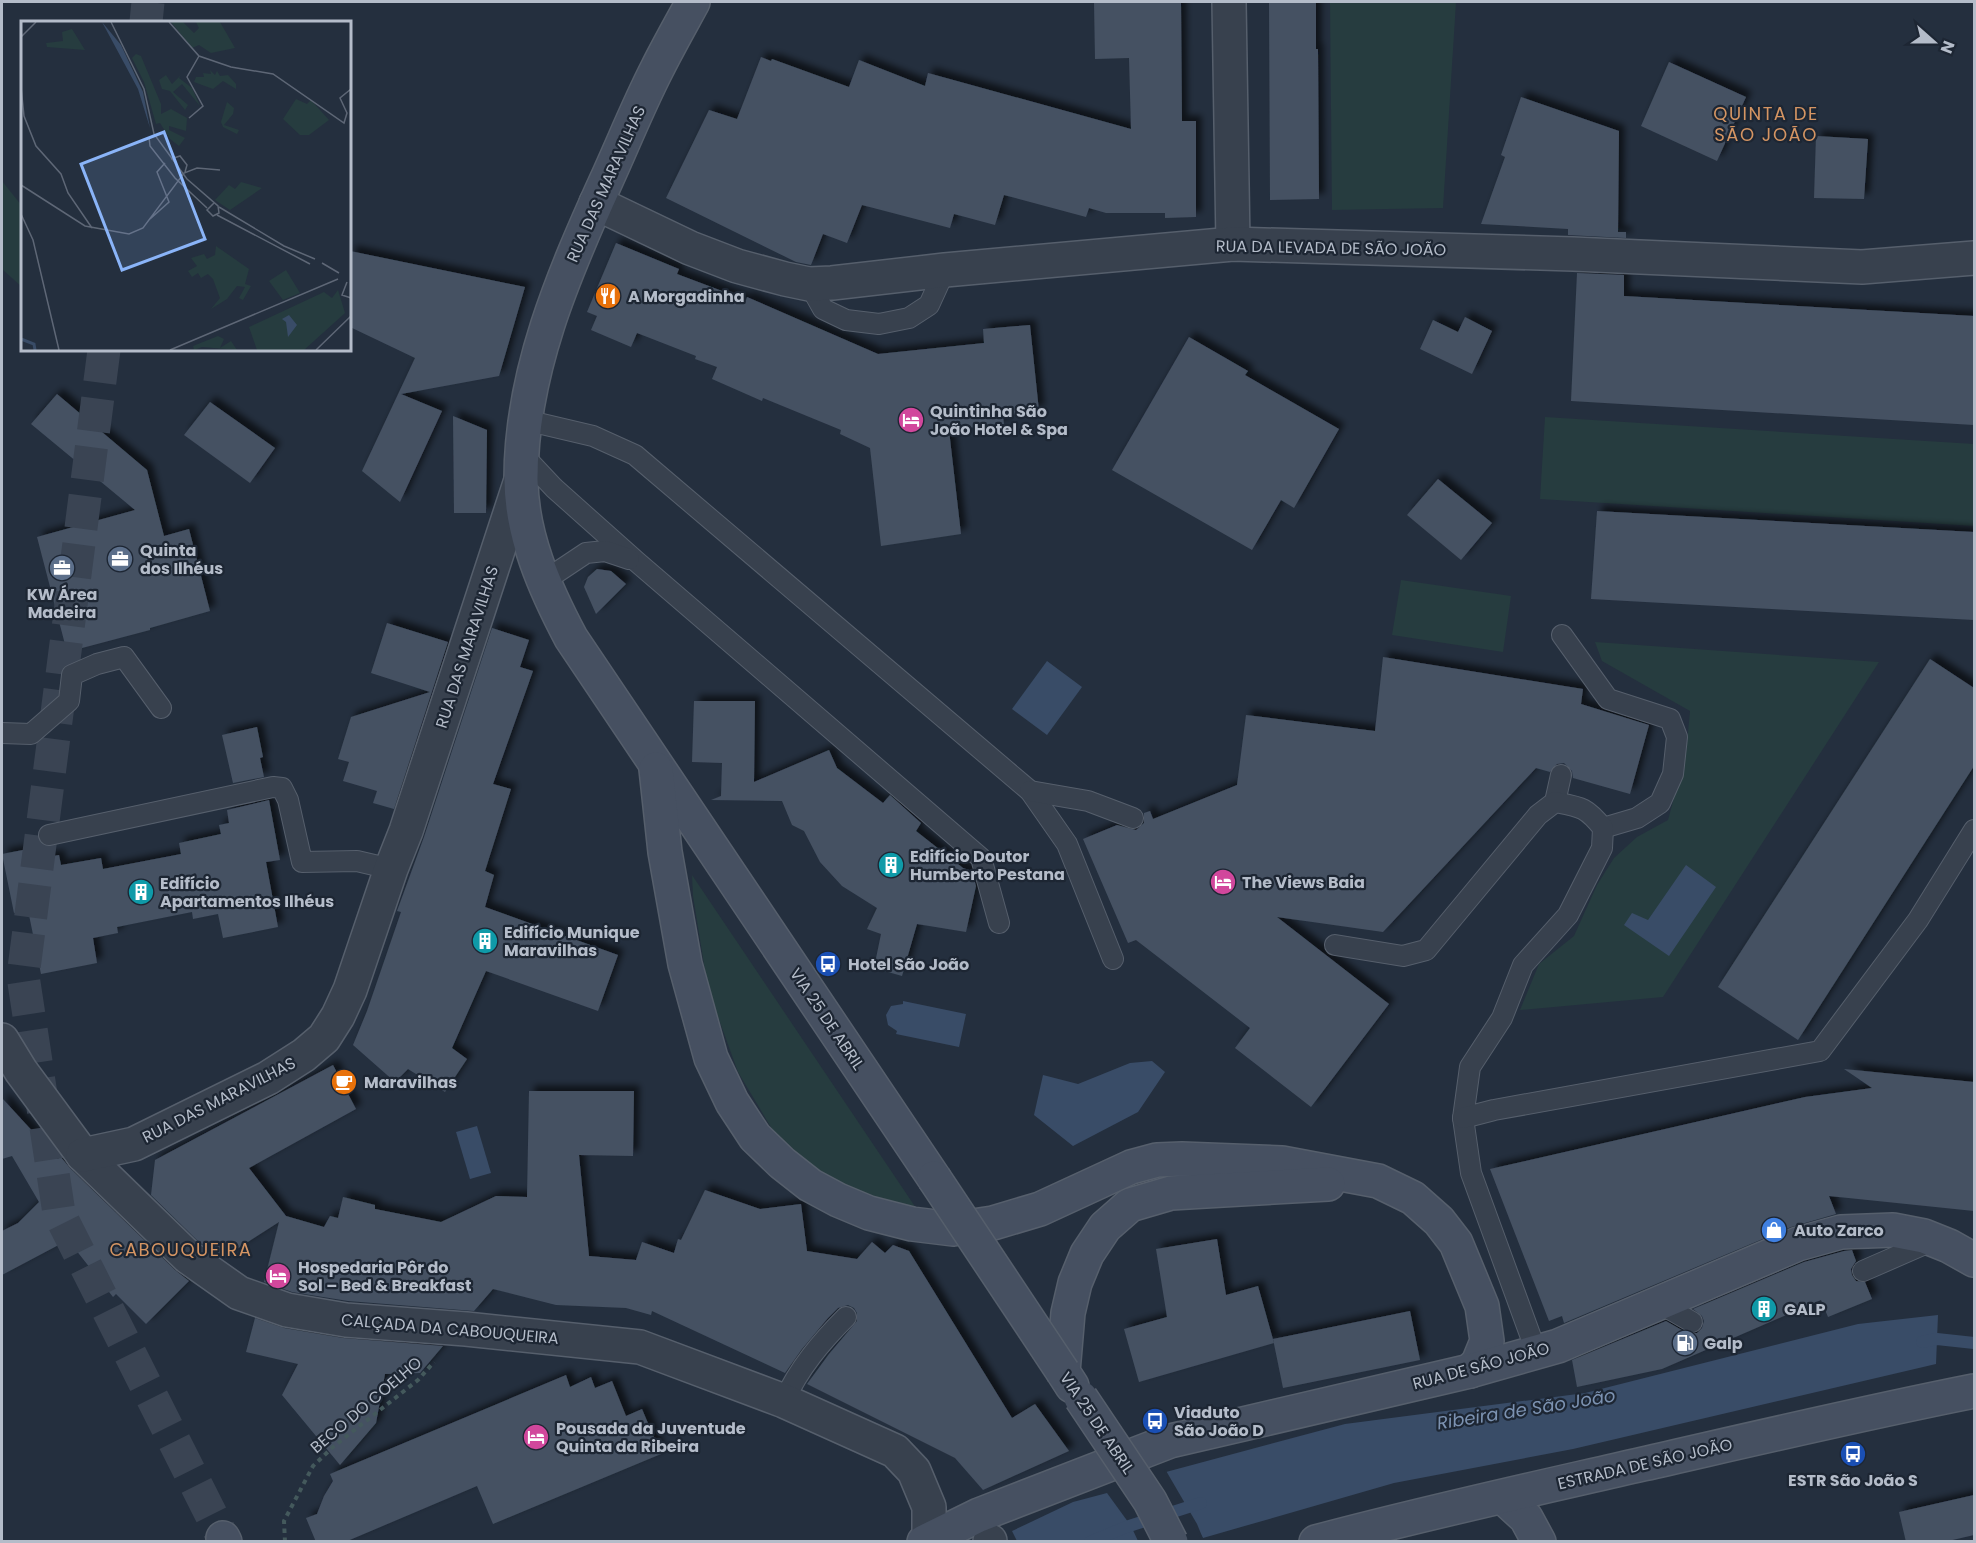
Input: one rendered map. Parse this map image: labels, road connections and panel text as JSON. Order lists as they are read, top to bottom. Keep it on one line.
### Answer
{"streets":{"main road":["RUA DAS MARAVILHAS","VIA 25 DE ABRIL","RUA DE SÃO JOÃO","ESTRADA DE SÃO JOÃO"],"street":["RUA DA LEVADA DE SÃO JOÃO","CALÇADA DA CABOUQUEIRA"],"path":["BECO DO COELHO"]},"crossings":[["RUA DAS MARAVILHAS","RUA DA LEVADA DE SÃO JOÃO"],["RUA DAS MARAVILHAS","VIA 25 DE ABRIL"],["RUA DAS MARAVILHAS","CALÇADA DA CABOUQUEIRA"],["CALÇADA DA CABOUQUEIRA","RUA DE SÃO JOÃO"],["CALÇADA DA CABOUQUEIRA","BECO DO COELHO"]],"districts":["QUINTA DE SÃO JOÃO","CABOUQUEIRA"],"water":["Ribeira de São João"],"places":{"restaurant":["A Morgadinha"],"hotel":["Quintinha São João Hotel & Spa","The Views Baia","Hospedaria Pôr do Sol – Bed & Breakfast","Pousada da Juventude Quinta da Ribeira"],"office":["Quinta dos Ilhéus","KW Área Madeira"],"building":["Edifício Doutor Humberto Pestana","Edifício Apartamentos Ilhéus","Edifício Munique Maravilhas","GALP"],"bus stop":["Hotel São João","Viaduto São João D","ESTR São João S"],"cafe":["Maravilhas"],"shop":["Auto Zarco"],"fuel station":["Galp"]},"north":"right"}
